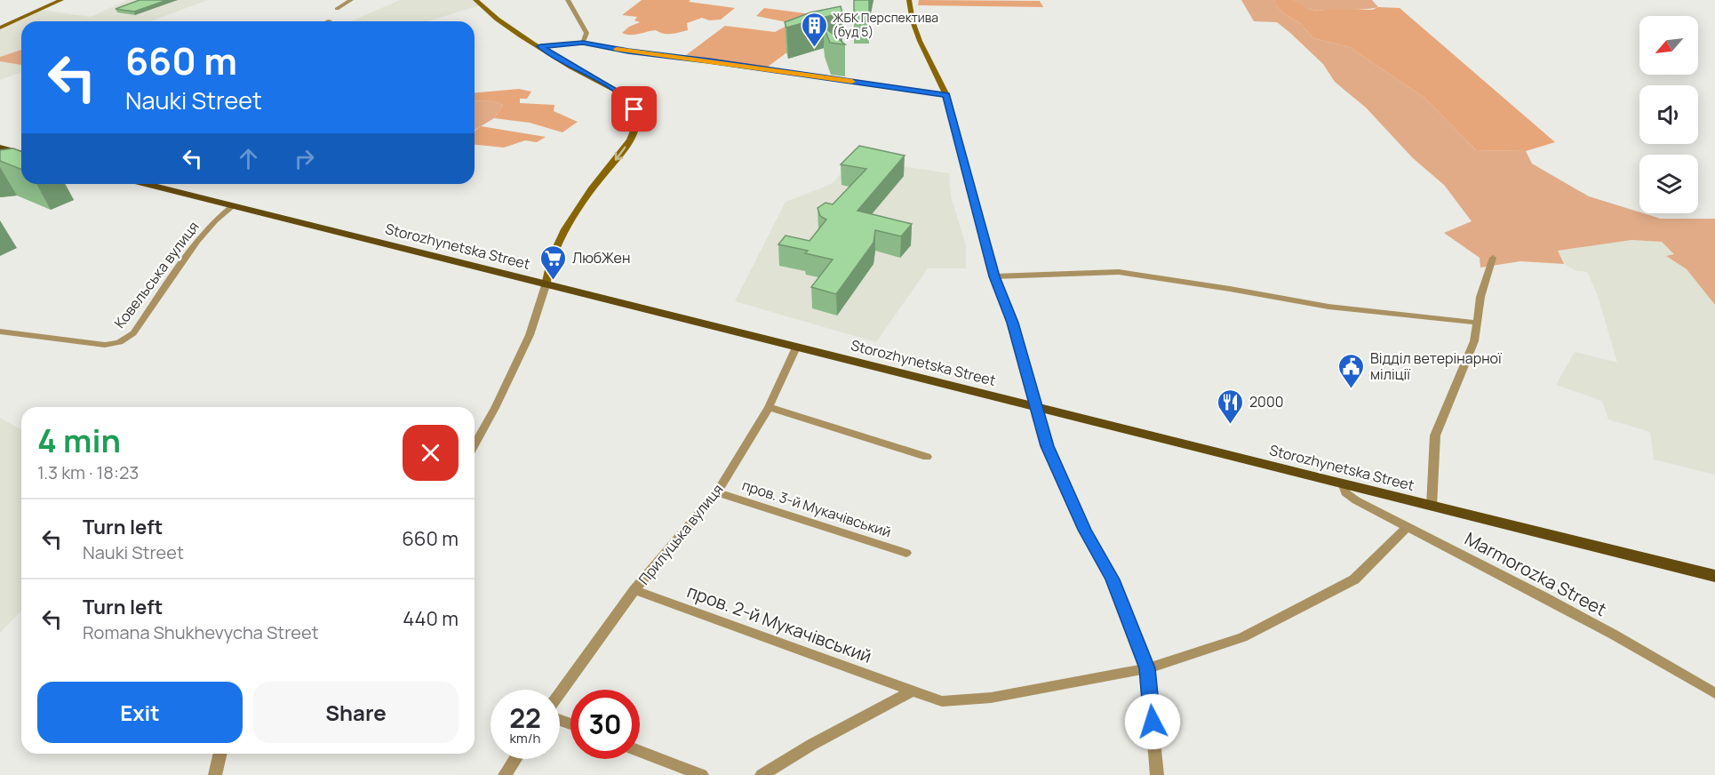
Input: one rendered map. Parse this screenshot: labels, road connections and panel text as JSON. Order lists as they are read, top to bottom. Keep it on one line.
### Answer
{"streets":{"main road":["Storozhynetska Street"],"street":["Ковельська вулиця","пров. 3-й Мукачівський","Прилуцька вулиця","Marmorozka Street","пров. 2-й Мукачівський"]},"crossings":[["Storozhynetska Street","Ковельська вулиця"],["Storozhynetska Street","Прилуцька вулиця"],["Storozhynetska Street","Marmorozka Street"],["пров. 3-й Мукачівський","Прилуцька вулиця"],["Прилуцька вулиця","пров. 2-й Мукачівський"],["Marmorozka Street","пров. 2-й Мукачівський"]],"places":{"building":["ЖБК Перспектива (буд 5)"],"supermarket":["ЛюбЖен"],"public building":["Відділ ветерінарної міліції"],"restaurant":["2000"]},"north":"bottom left","page":{"turn":["660 m","Nauki Street"],"heading":["4 min","1.3 km · 18:23"],"list":[{"name":"Turn left","note":"Nauki Street","value":"660 m"},{"name":"Turn left","note":"Romana Shukhevycha Street","value":"440 m"}],"buttons":["Exit","Share"],"speed":"22 km/h","limit":"30"}}
